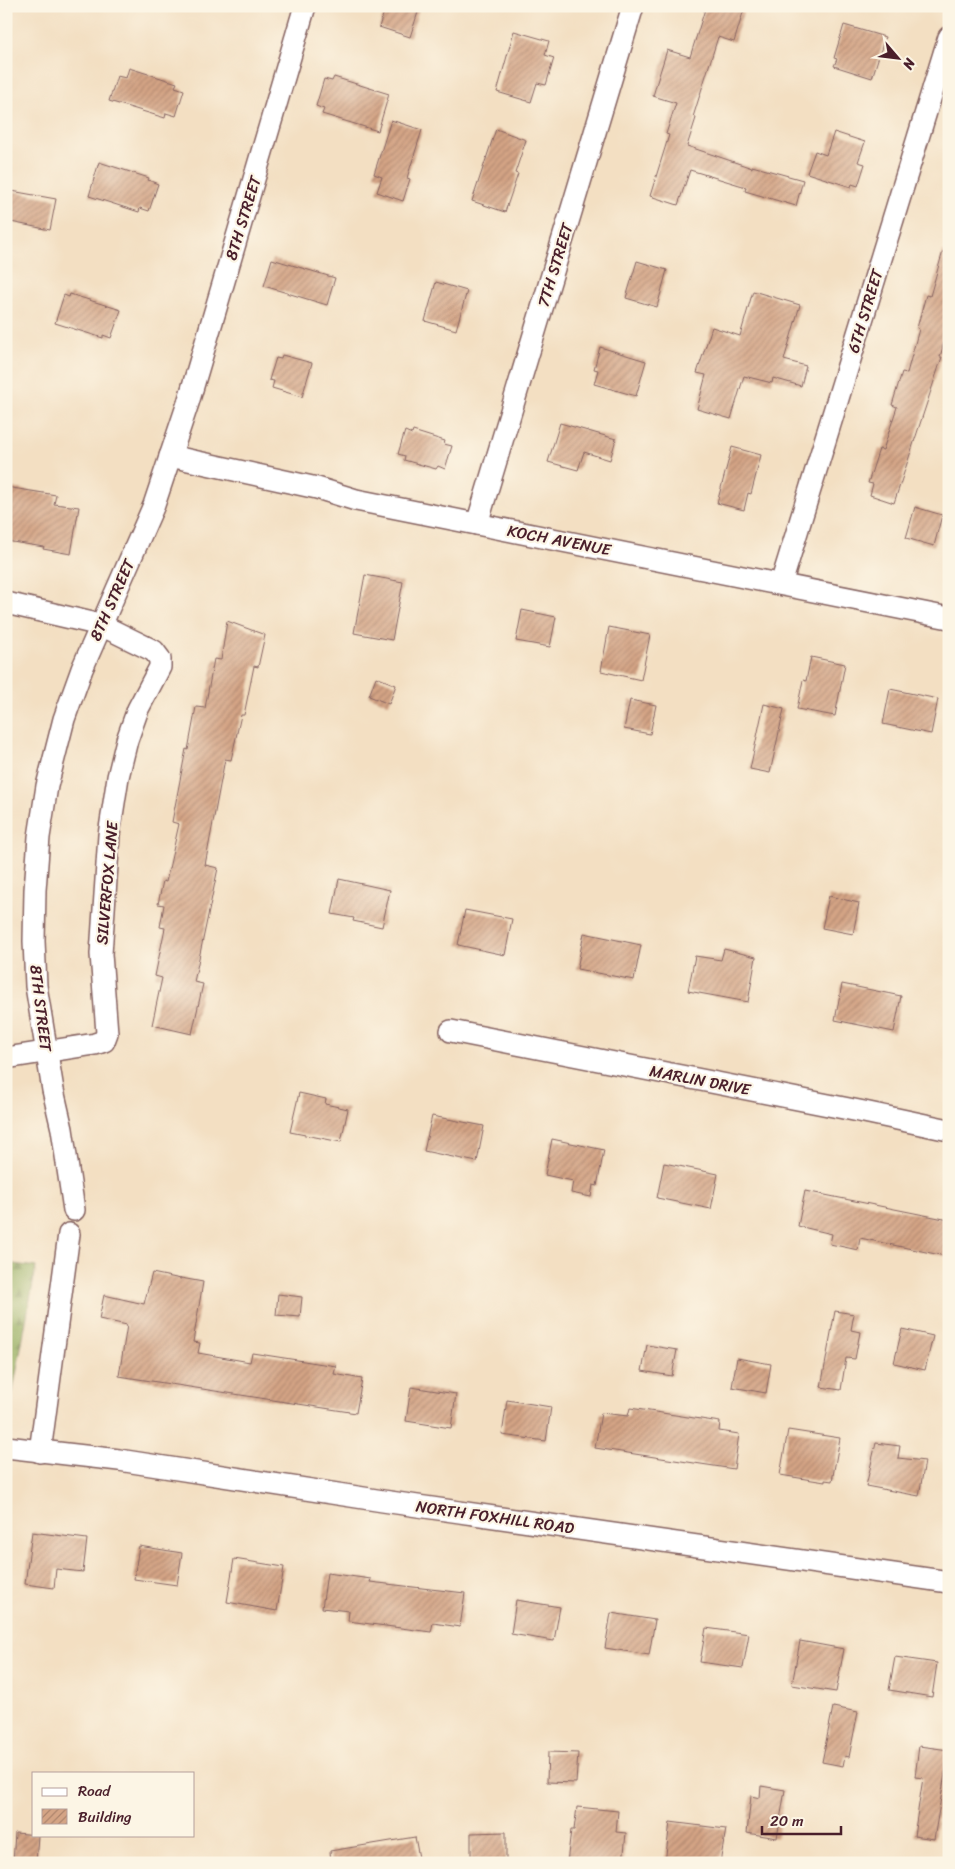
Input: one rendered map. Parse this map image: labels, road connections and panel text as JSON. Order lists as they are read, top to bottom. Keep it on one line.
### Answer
{"streets":{"street":["8TH STREET","7TH STREET","6TH STREET","KOCH AVENUE","SILVERFOX LANE","MARLIN DRIVE","NORTH FOXHILL ROAD"]},"crossings":[["8TH STREET","KOCH AVENUE"],["8TH STREET","SILVERFOX LANE"],["7TH STREET","KOCH AVENUE"],["6TH STREET","KOCH AVENUE"]],"legend":["Road","Building"],"scale_bar":"20 m","north":"bottom right"}
